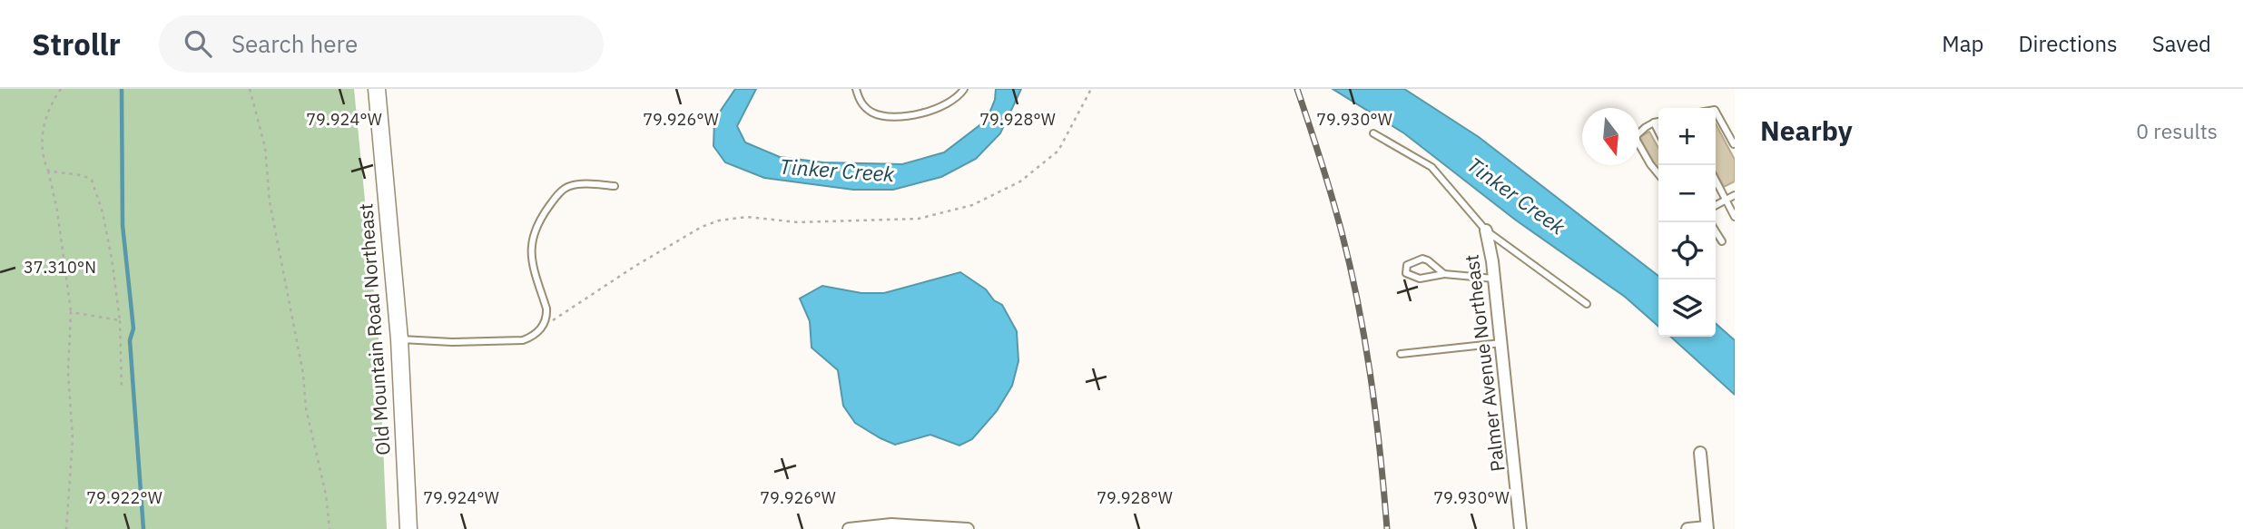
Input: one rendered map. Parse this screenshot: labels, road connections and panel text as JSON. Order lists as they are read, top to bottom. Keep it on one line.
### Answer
{"streets":{"street":["Old Mountain Road Northeast","Palmer Avenue Northeast"]},"water":["Tinker Creek"],"north":"bottom","page":{"header":"Strollr","search":"Search here","nav":["Map","Directions","Saved"],"heading":["Nearby","0 results"],"map_buttons":["+","−"]},"coordinates":["79.924°W","79.926°W","79.928°W","79.930°W","37.310°N","79.922°W"]}
